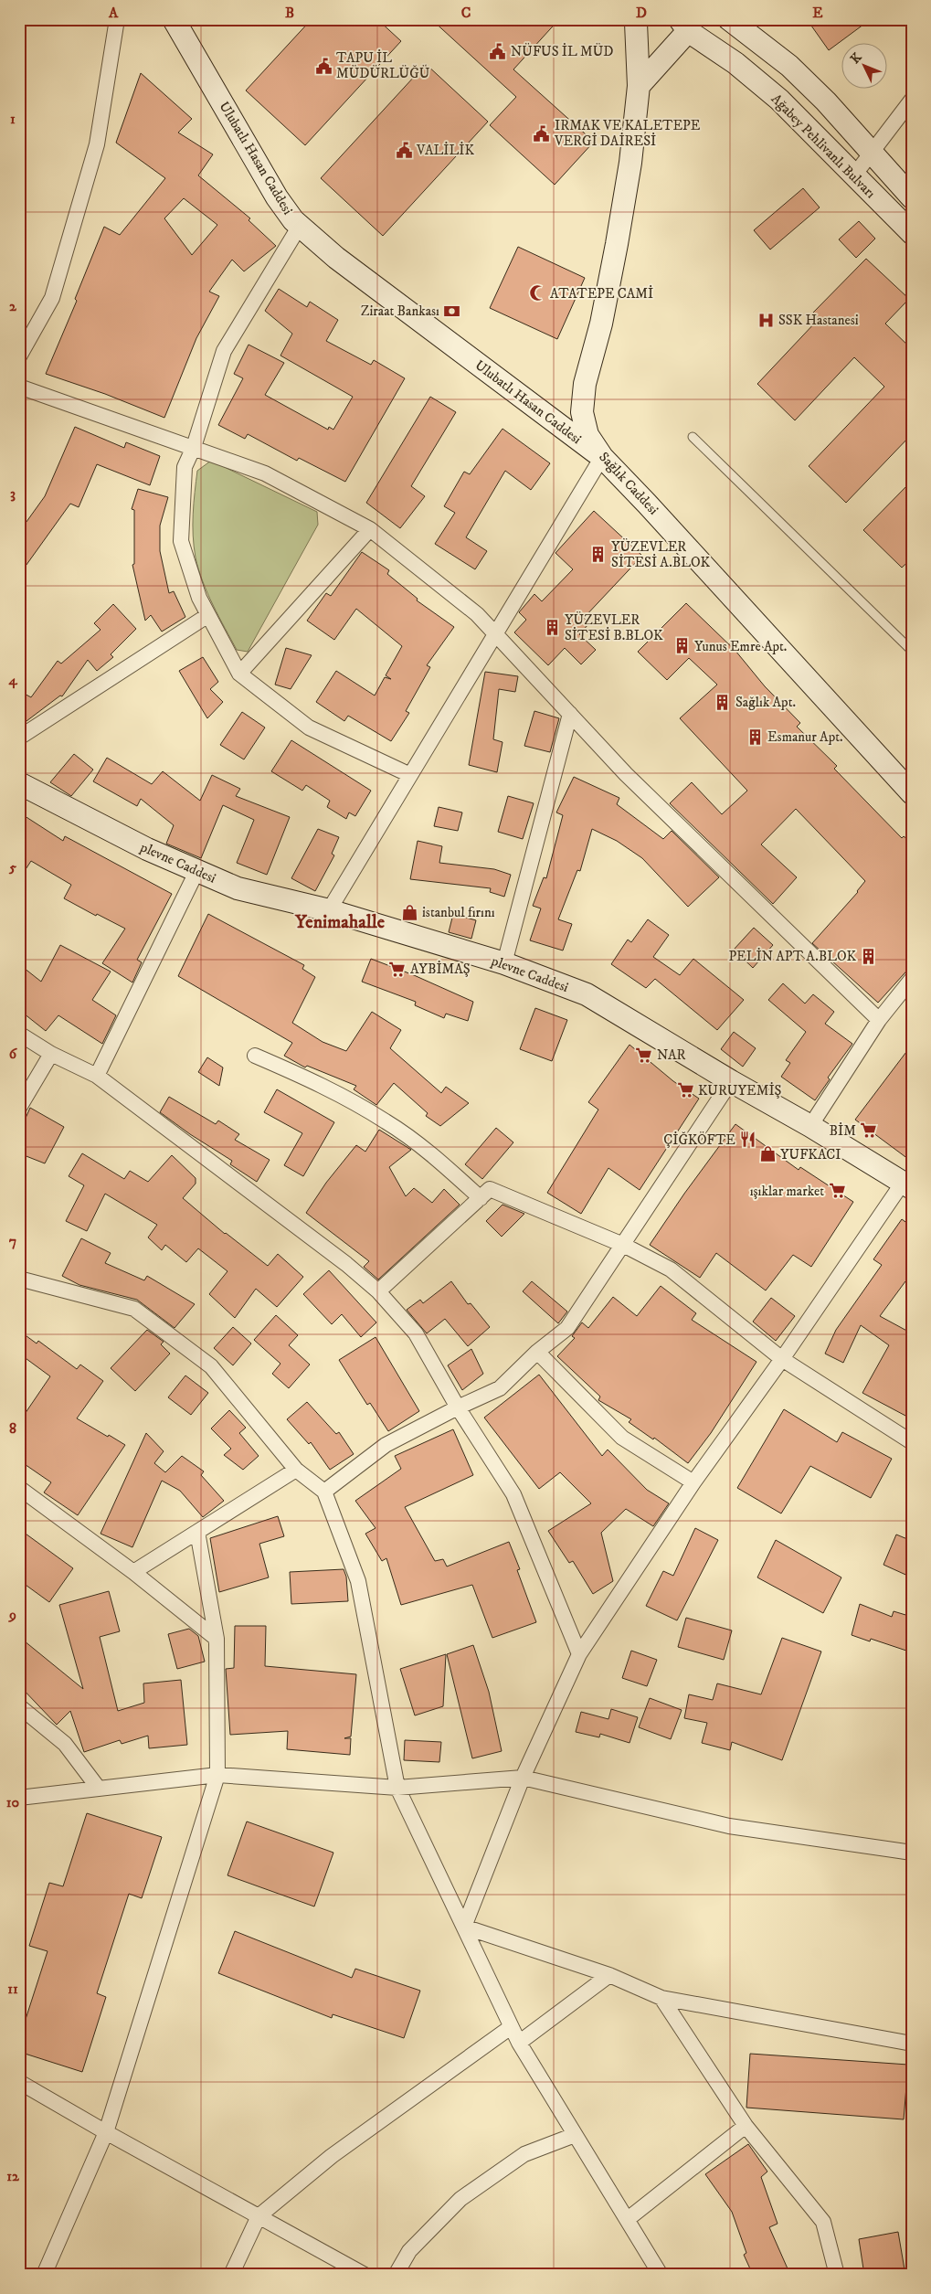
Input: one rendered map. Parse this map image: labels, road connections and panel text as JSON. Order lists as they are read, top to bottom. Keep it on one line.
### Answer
{"streets":{"street":["Ağabey Pehlivanlı Bulvarı","Ulubatlı Hasan Caddesi","Sağlık Caddesi","plevne Caddesi"]},"crossings":[["Ulubatlı Hasan Caddesi","Sağlık Caddesi"]],"districts":["Yenimahalle"],"places":{"public building":["NÜFUS İL MÜD","TAPU İL MÜDÜRLÜĞÜ","IRMAK VE KALETEPE VERGİ DAİRESİ","VALİLİK"],"mosque":["ATATEPE CAMİ"],"bank":["Ziraat Bankası"],"hospital":["SSK Hastanesi"],"building":["YÜZEVLER SİTESİ A.BLOK","YÜZEVLER SİTESİ B.BLOK","Yunus Emre Apt.","Sağlık Apt.","Esmanur Apt.","PELİN APT A.BLOK"],"shop":["istanbul fırını","YUFKACI"],"supermarket":["AYBİMAŞ","NAR","KURUYEMİŞ","BİM","ışıklar market"],"restaurant":["ÇİĞKÖFTE"]},"north":"top left","grid":{"columns":["A","B","C","D","E"],"rows":["1","2","3","4","5","6","7","8","9","10","11","12"]}}
